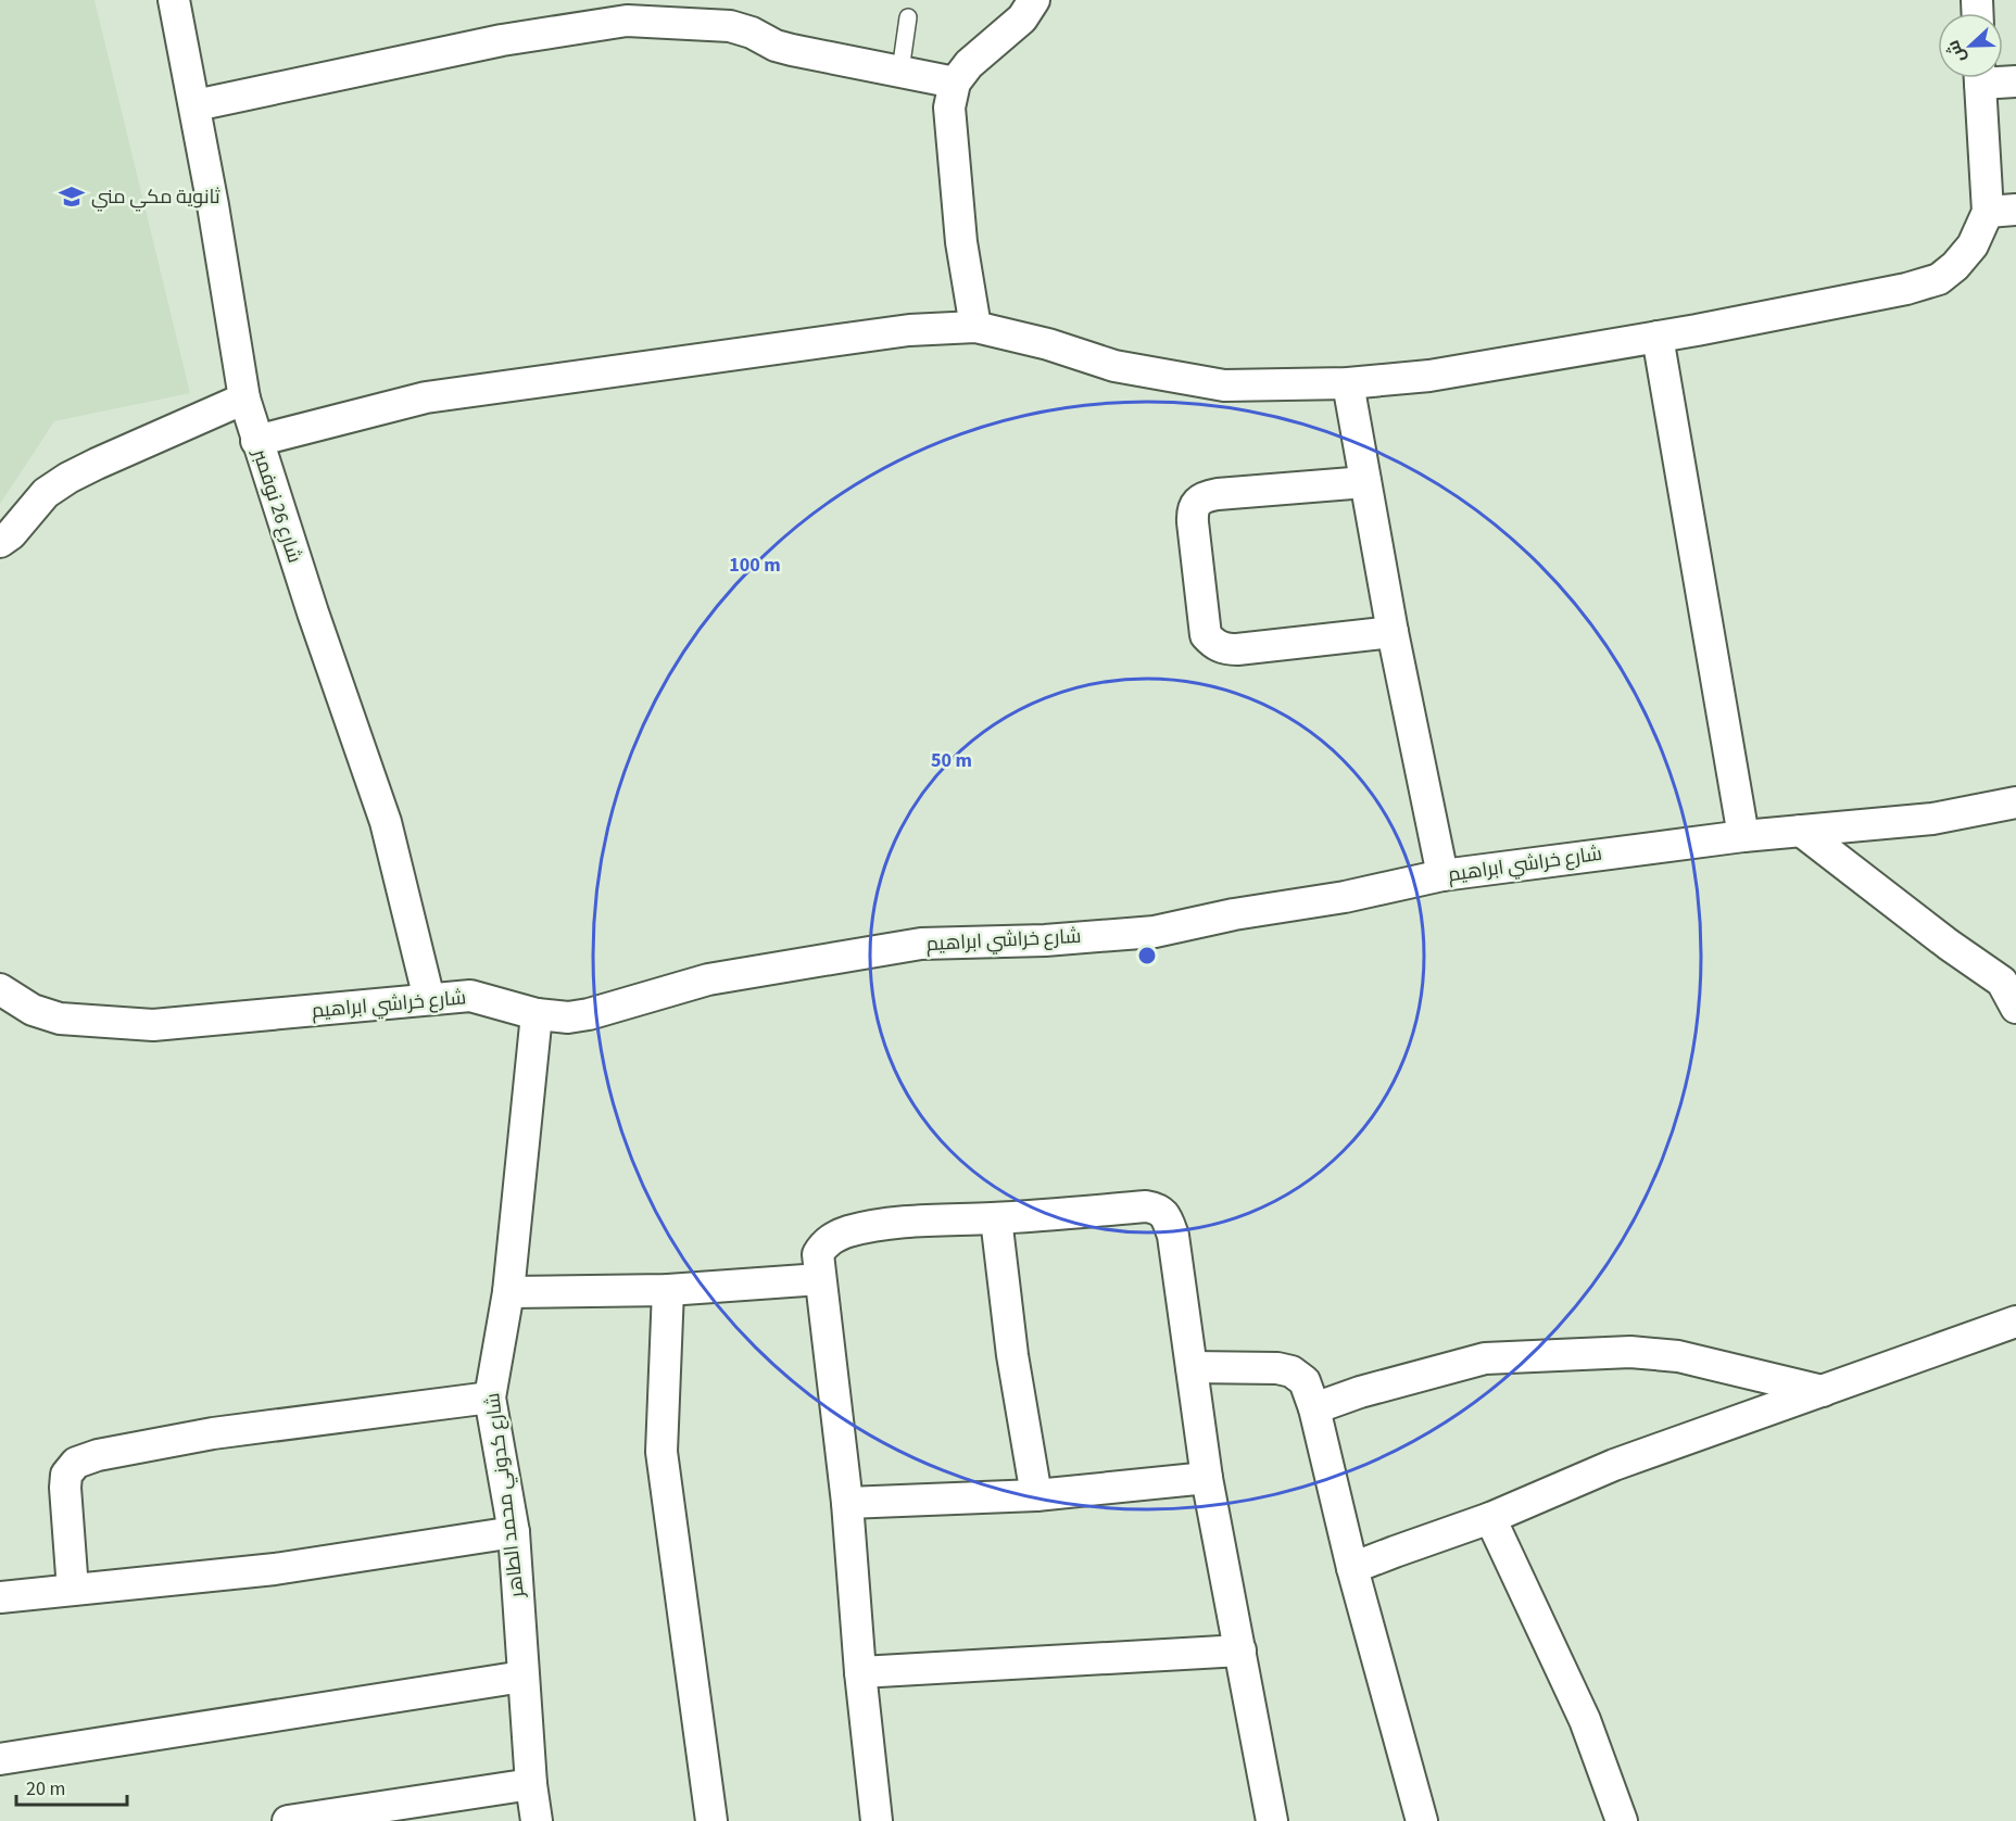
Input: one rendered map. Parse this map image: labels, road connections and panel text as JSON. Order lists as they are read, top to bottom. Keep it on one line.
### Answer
{"streets":{"street":["شارع 26 نوفمبر","شارع خراشي ابراهيم","شارع كدوني محمد الطاهر"]},"crossings":[["شارع 26 نوفمبر","شارع خراشي ابراهيم"],["شارع خراشي ابراهيم","شارع كدوني محمد الطاهر"]],"places":{"school or university":["ثانوية مكي مني"]},"scale_bar":"20 m","north":"left","rings":["100 m","50 m"]}
